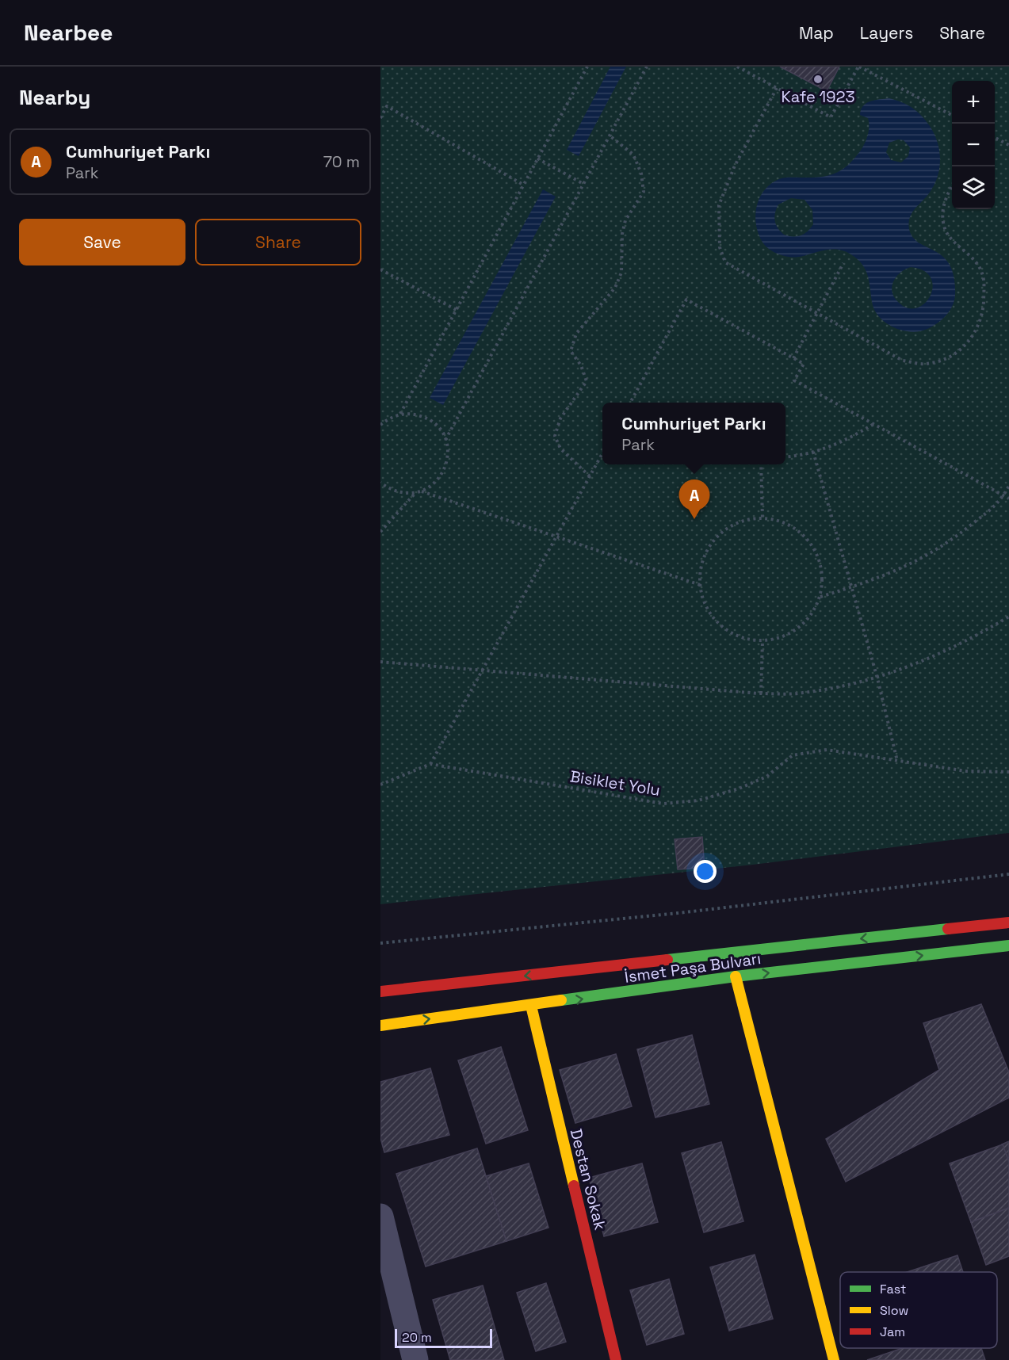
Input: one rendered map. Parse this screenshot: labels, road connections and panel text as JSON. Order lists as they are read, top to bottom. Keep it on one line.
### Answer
{"streets":{"street":["İsmet Paşa Bulvarı","Destan Sokak"],"path":["Bisiklet Yolu"]},"crossings":[["İsmet Paşa Bulvarı","Destan Sokak"]],"places":["Kafe 1923"],"legend":["Fast","Slow","Jam"],"scale_bar":"20 m","page":{"header":"Nearbee","nav":["Map","Layers","Share"],"heading":"Nearby","map_buttons":["+","−"],"list":[{"mark":"A","name":"Cumhuriyet Parkı","note":"Park","value":"70 m"}],"buttons":["Save","Share"],"popup":["Cumhuriyet Parkı","Park"],"pins":"A","scale":"20 m"}}
